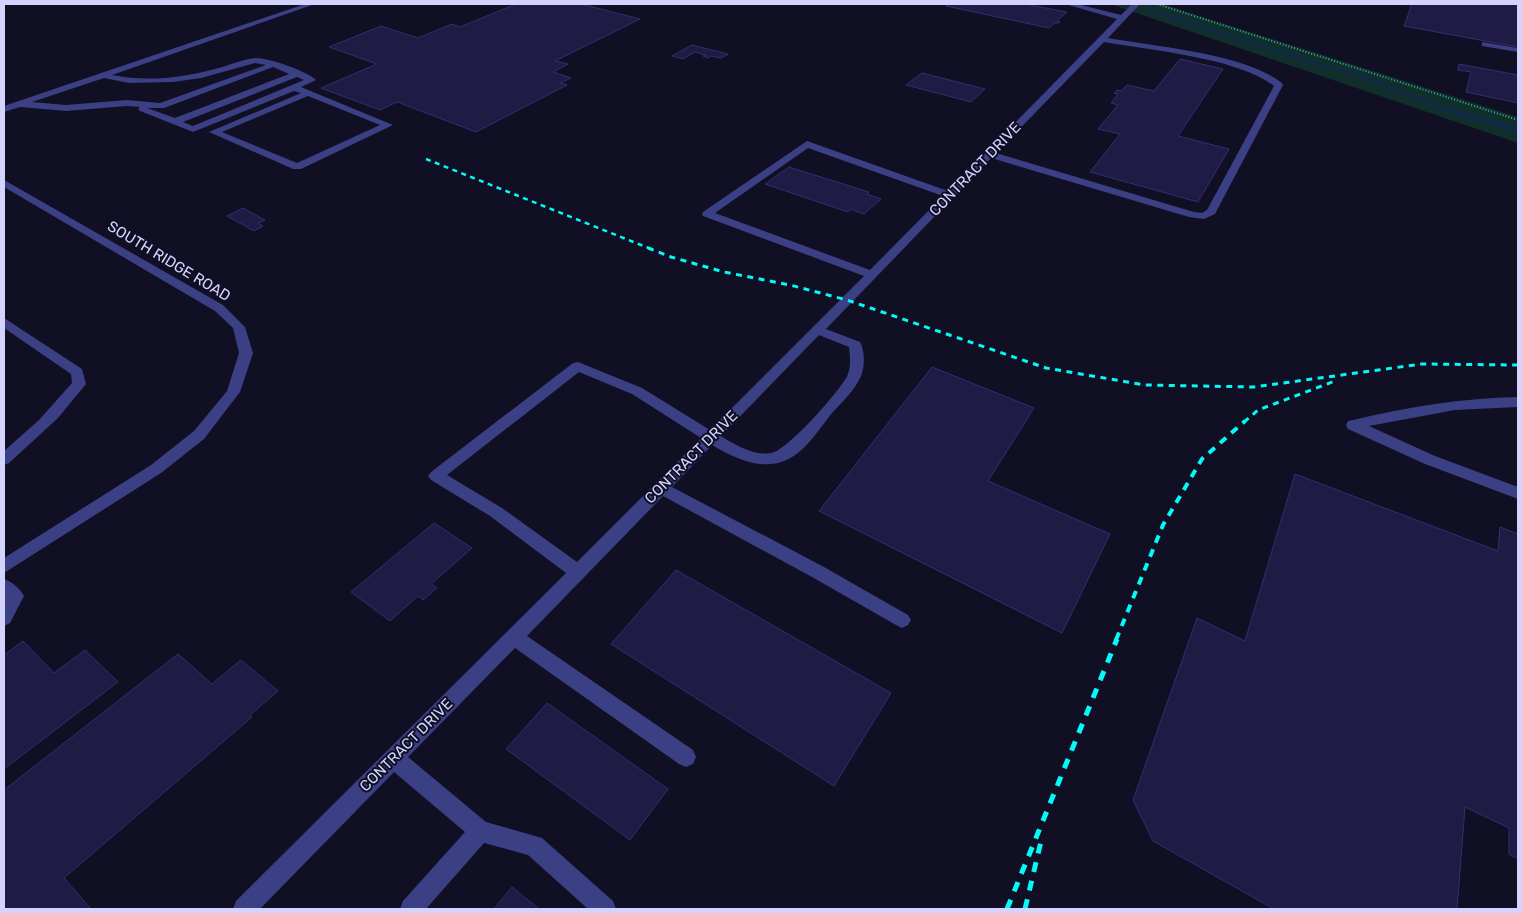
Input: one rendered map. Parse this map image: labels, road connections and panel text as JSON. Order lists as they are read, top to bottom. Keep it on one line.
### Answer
{"streets":{"street":["CONTRACT DRIVE","SOUTH RIDGE ROAD"]}}
